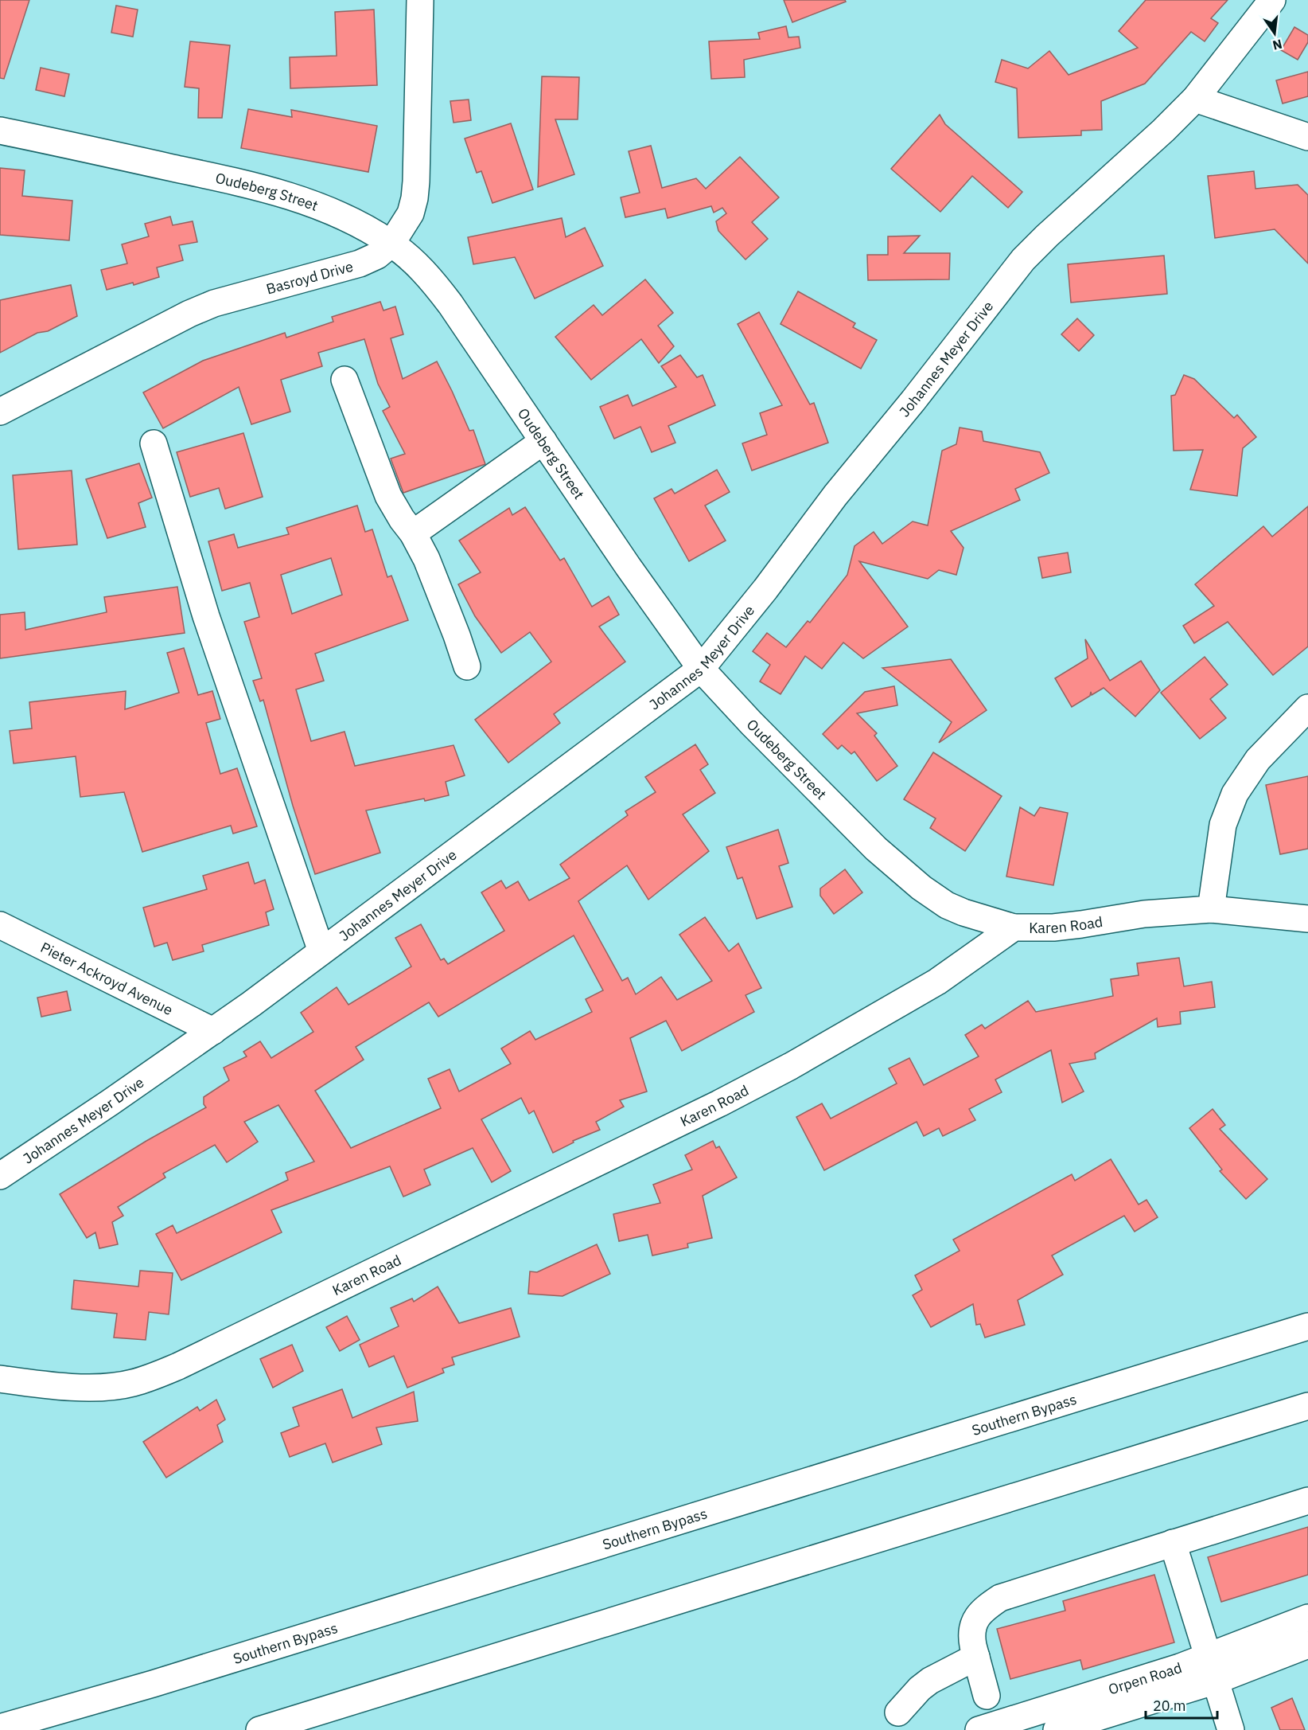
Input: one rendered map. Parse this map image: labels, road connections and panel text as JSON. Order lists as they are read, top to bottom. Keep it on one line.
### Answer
{"streets":{"main road":["Oudeberg Street","Basroyd Drive","Johannes Meyer Drive","Karen Road","Pieter Ackroyd Avenue","Southern Bypass","Orpen Road"]},"crossings":[["Oudeberg Street","Basroyd Drive"],["Oudeberg Street","Johannes Meyer Drive"],["Oudeberg Street","Karen Road"],["Johannes Meyer Drive","Pieter Ackroyd Avenue"]],"scale_bar":"20 m","north":"bottom"}
